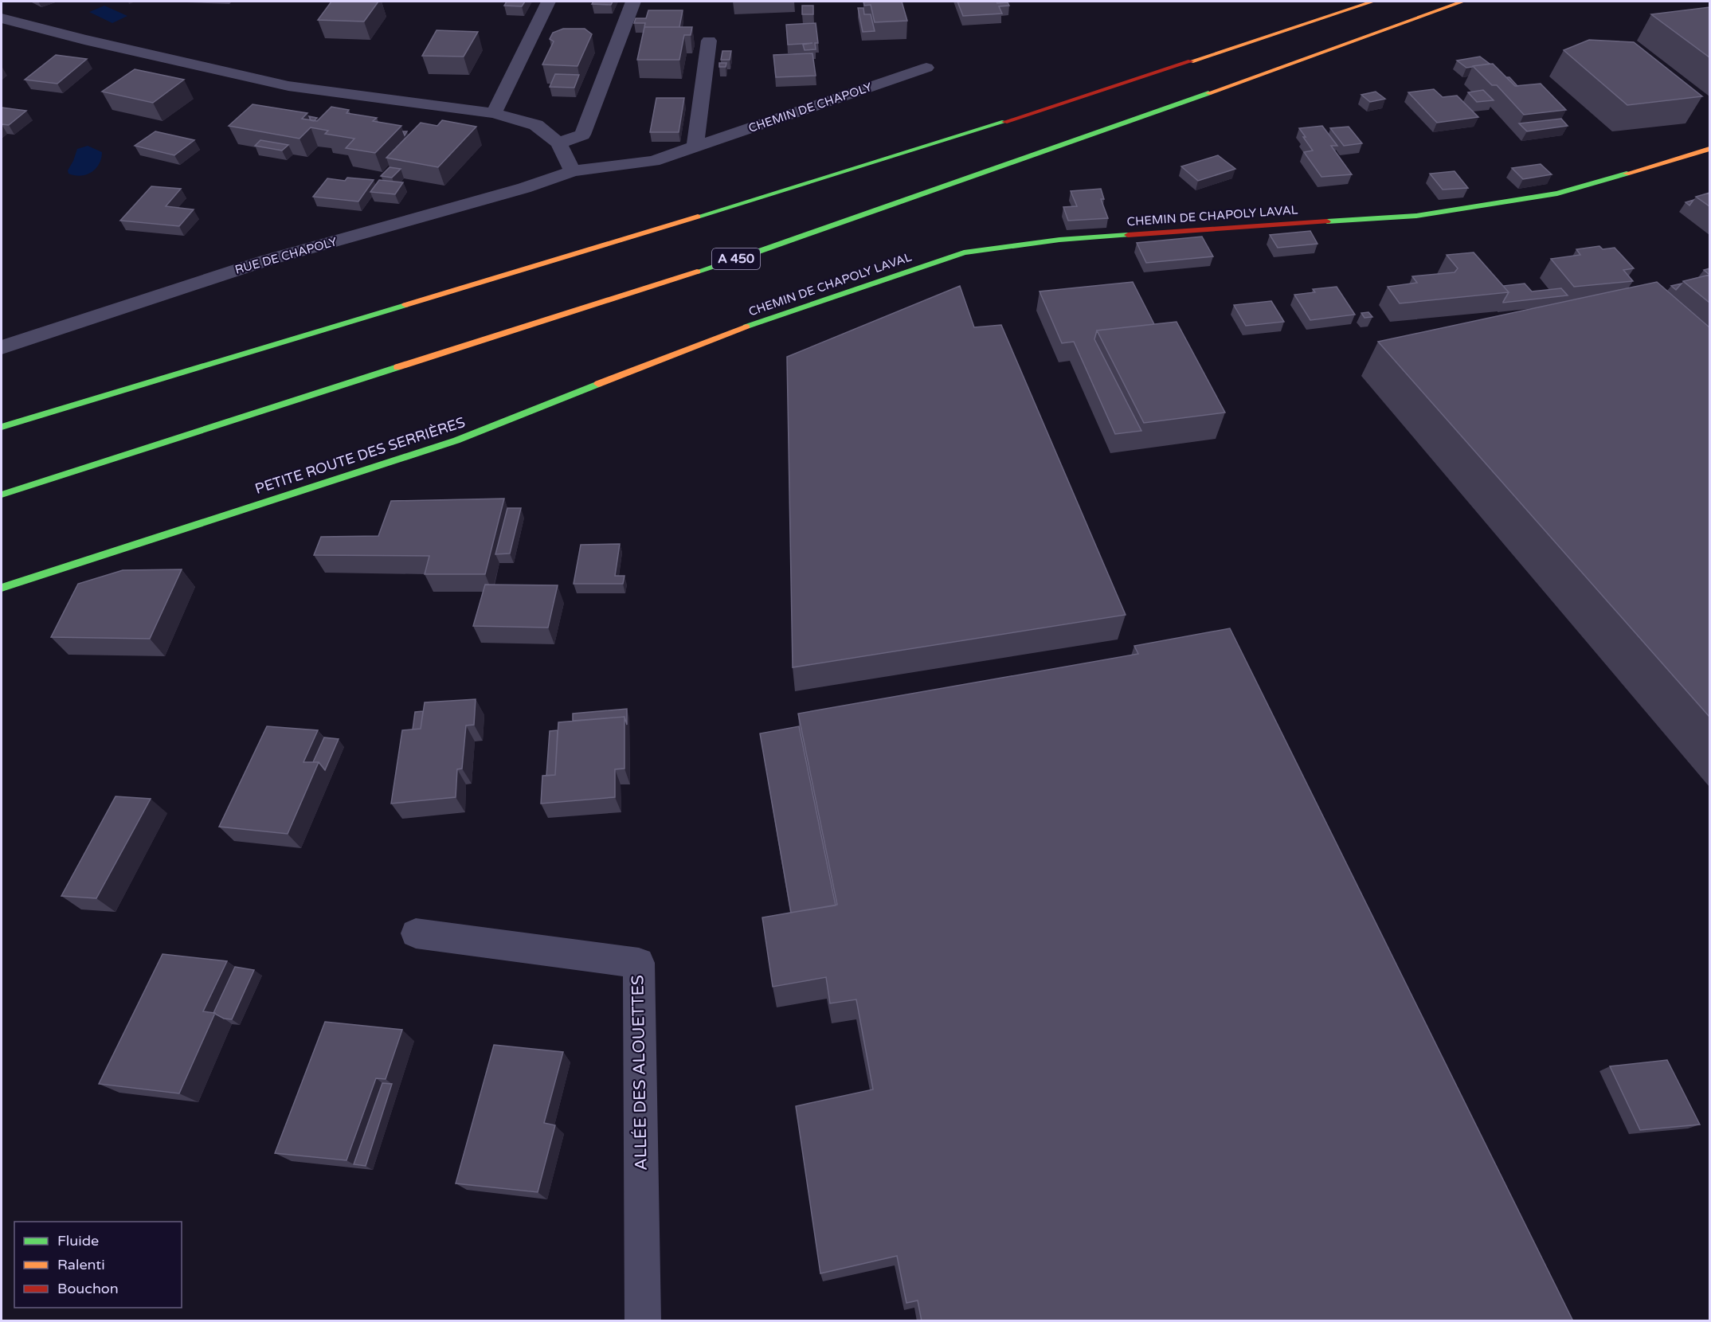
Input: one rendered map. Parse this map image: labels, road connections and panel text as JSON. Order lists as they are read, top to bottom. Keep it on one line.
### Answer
{"streets":{"main road":["CHEMIN DE CHAPOLY LAVAL","A 450","PETITE ROUTE DES SERRIÈRES"],"street":["CHEMIN DE CHAPOLY","RUE DE CHAPOLY","ALLÉE DES ALOUETTES"]},"crossings":[["CHEMIN DE CHAPOLY","RUE DE CHAPOLY"],["CHEMIN DE CHAPOLY LAVAL","PETITE ROUTE DES SERRIÈRES"]],"legend":["Fluide","Ralenti","Bouchon"]}
